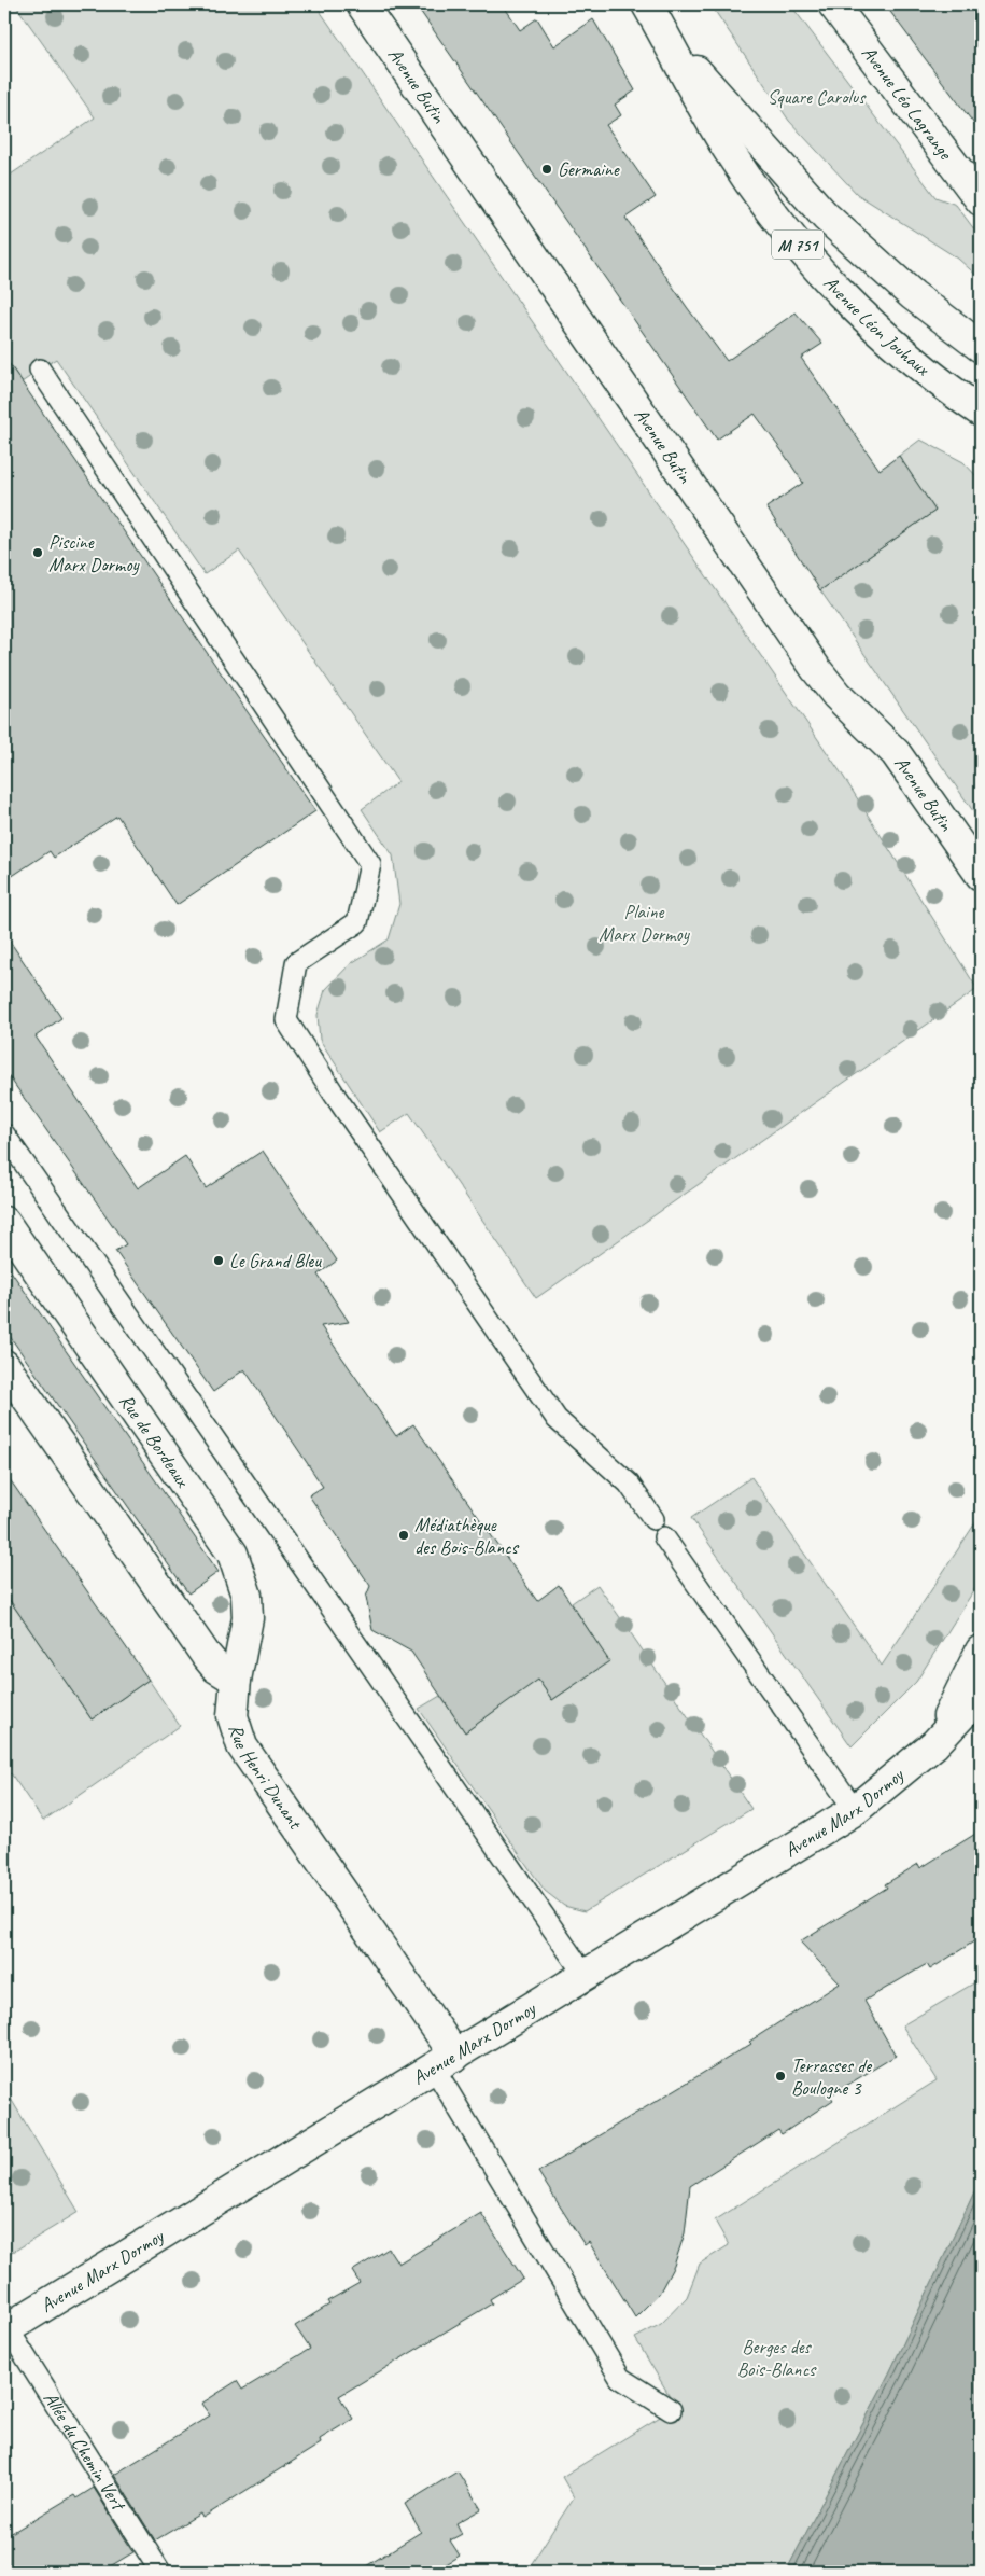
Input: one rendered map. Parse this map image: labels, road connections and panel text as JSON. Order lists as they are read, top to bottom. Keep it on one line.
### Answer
{"streets":{"street":["Avenue Butin","Avenue Léo Lagrange","M 751","Avenue Léon Jouhaux","Rue de Bordeaux","Rue Henri Dunant","Avenue Marx Dormoy"],"lane":["Allée du Chemin Vert"]},"crossings":[["Rue de Bordeaux","Rue Henri Dunant"],["Rue Henri Dunant","Avenue Marx Dormoy"],["Avenue Marx Dormoy","Allée du Chemin Vert"]],"parks":["Square Carolus","Plaine Marx Dormoy","Berges des Bois-Blancs"],"places":["Germaine","Piscine Marx Dormoy","Le Grand Bleu","Médiathèque des Bois-Blancs","Terrasses de Boulogne 3"]}
